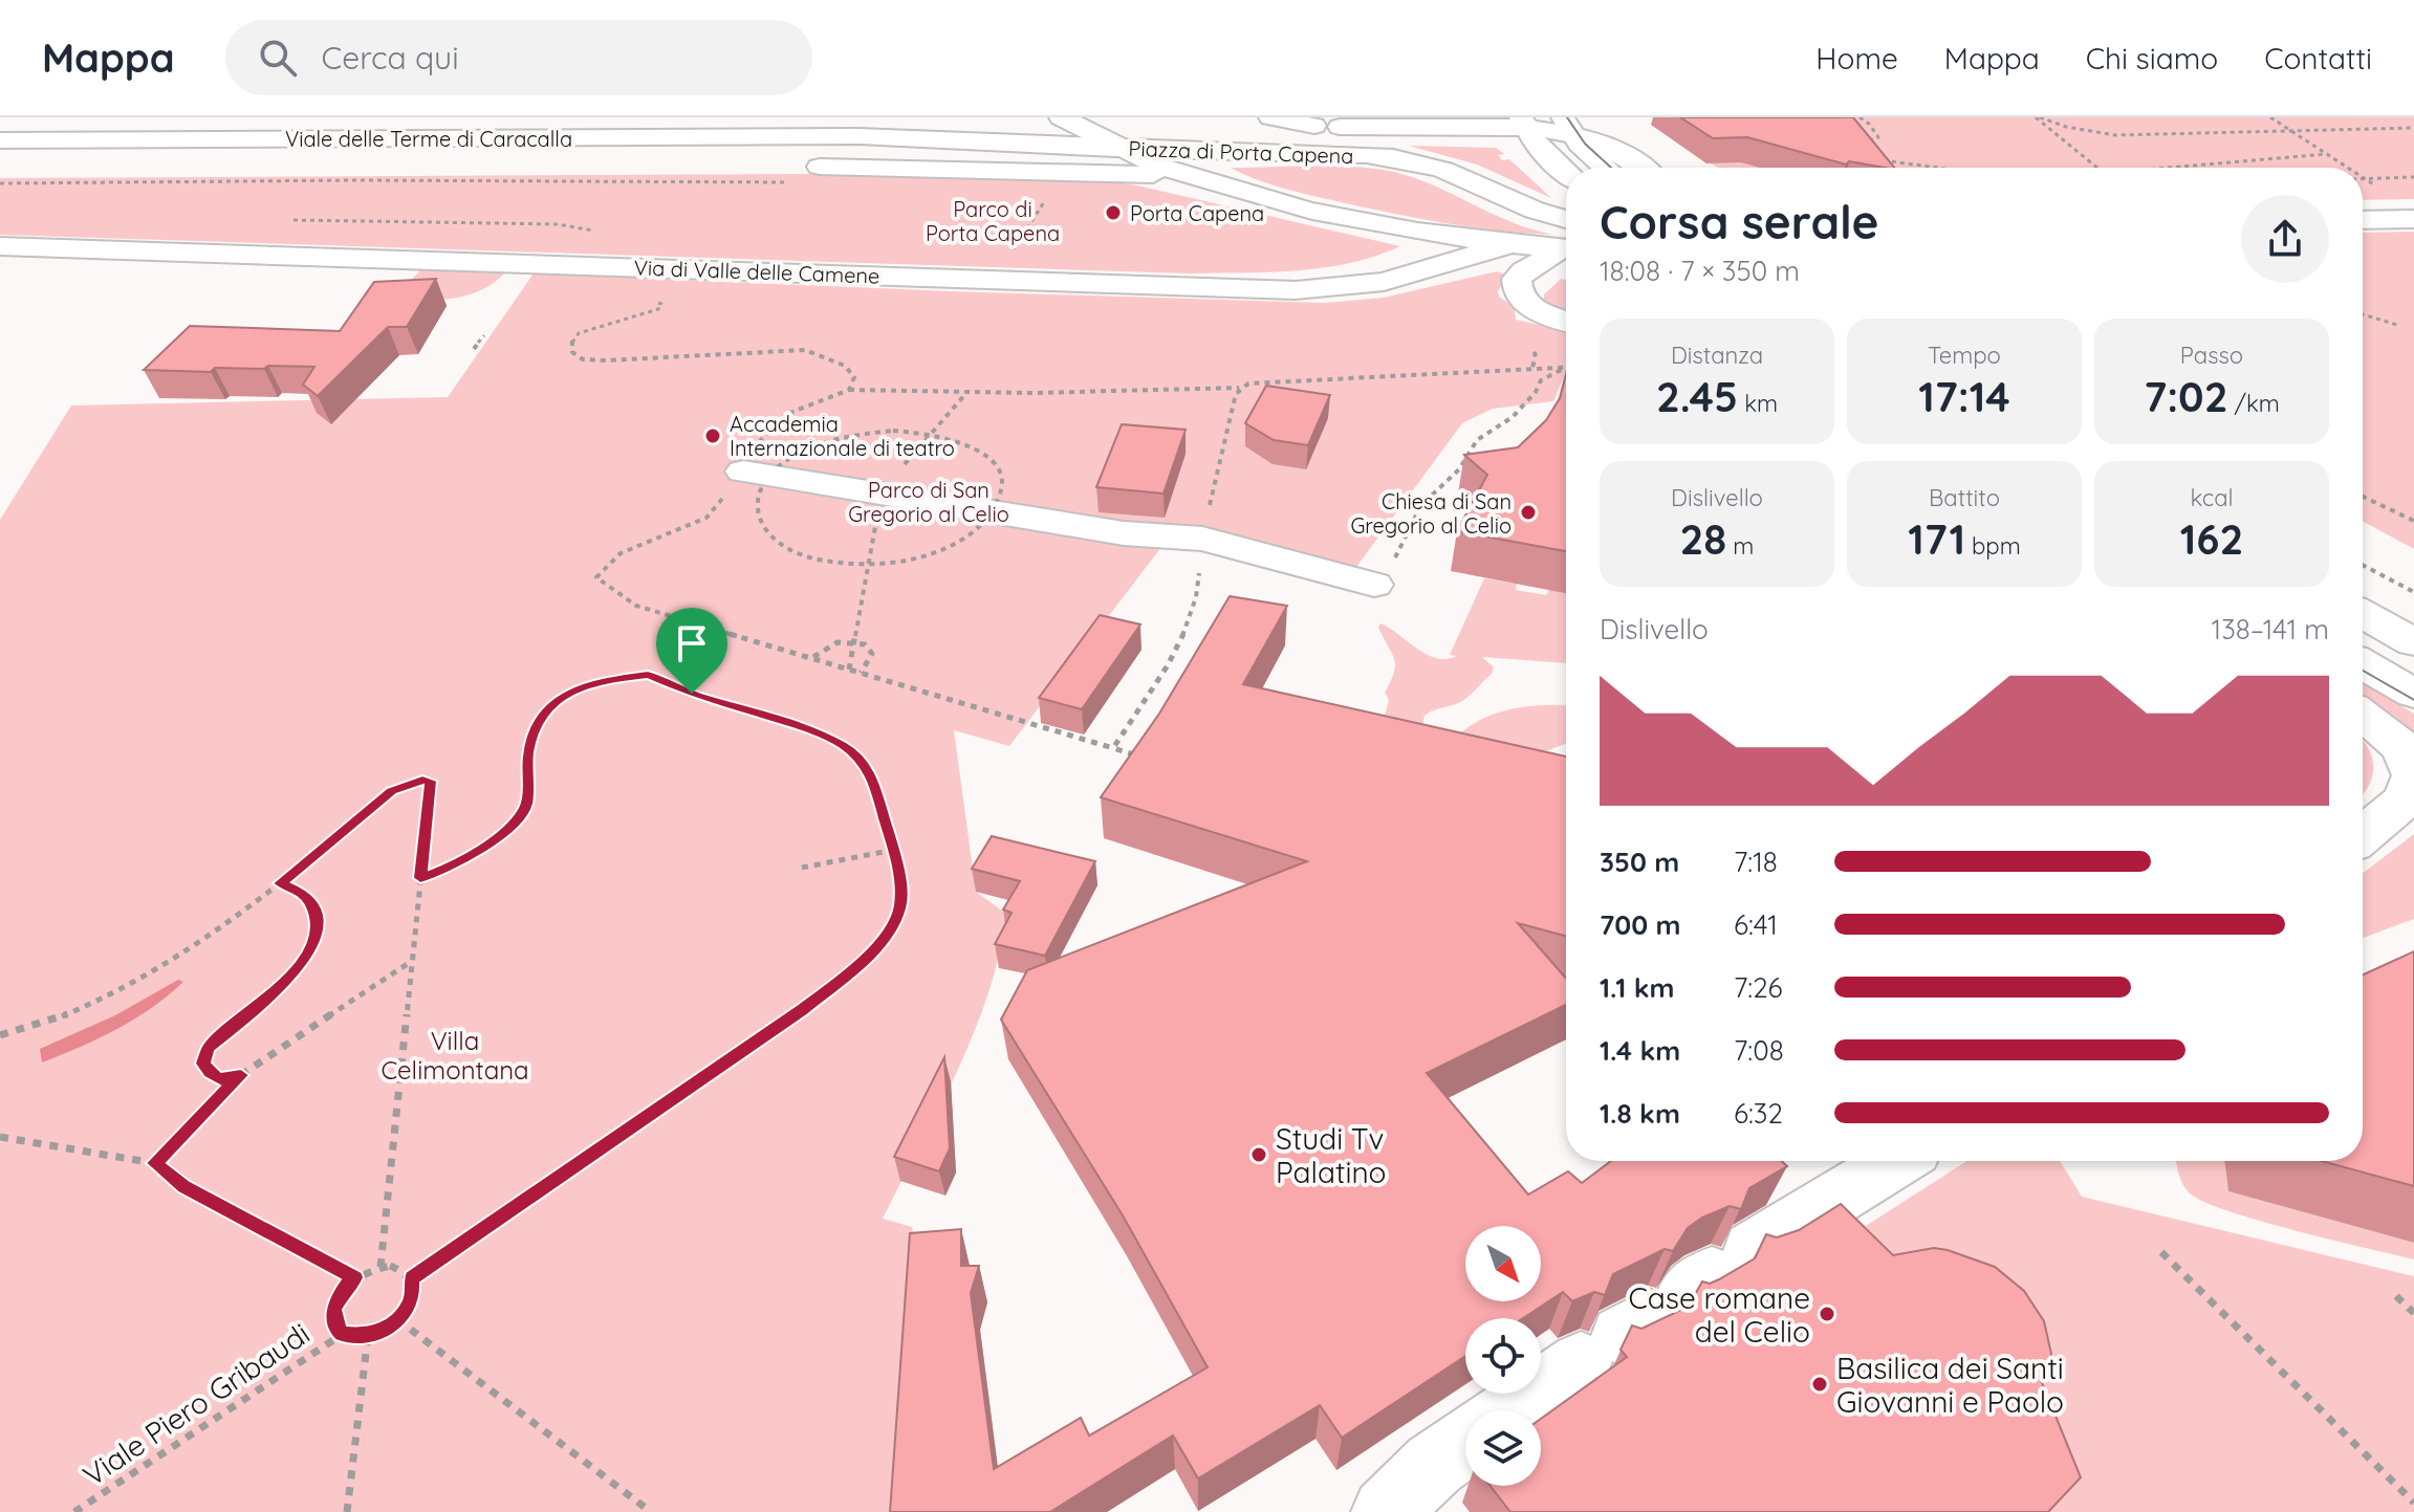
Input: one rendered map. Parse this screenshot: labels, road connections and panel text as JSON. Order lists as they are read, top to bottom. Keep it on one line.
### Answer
{"streets":{"main road":["Viale delle Terme di Caracalla","Piazza di Porta Capena","Via di Valle delle Camene"],"path":["Viale Piero Gribaudi"]},"crossings":[["Viale delle Terme di Caracalla","Piazza di Porta Capena"],["Piazza di Porta Capena","Via di Valle delle Camene"]],"parks":["Parco di Porta Capena","Parco di San Gregorio al Celio","Villa Celimontana"],"places":["Porta Capena","Accademia Internazionale di teatro","Chiesa di San Gregorio al Celio","Studi Tv Palatino","Case romane del Celio","Basilica dei Santi Giovanni e Paolo"],"north":"bottom right","page":{"header":"Mappa","search":"Cerca qui","nav":["Home","Mappa","Chi siamo","Contatti"],"heading":["Corsa serale","18:08 · 7 × 350 m"],"stats":[["Distanza","2.45 km"],["Tempo","17:14"],["Passo","7:02 /km"],["Dislivello","28 m"],["Battito","171 bpm"],["kcal","162"]],"chart":["Dislivello","138–141 m"],"list":[{"name":"350 m","note":"7:18"},{"name":"700 m","note":"6:41"},{"name":"1.1 km","note":"7:26"},{"name":"1.4 km","note":"7:08"},{"name":"1.8 km","note":"6:32"}]}}
